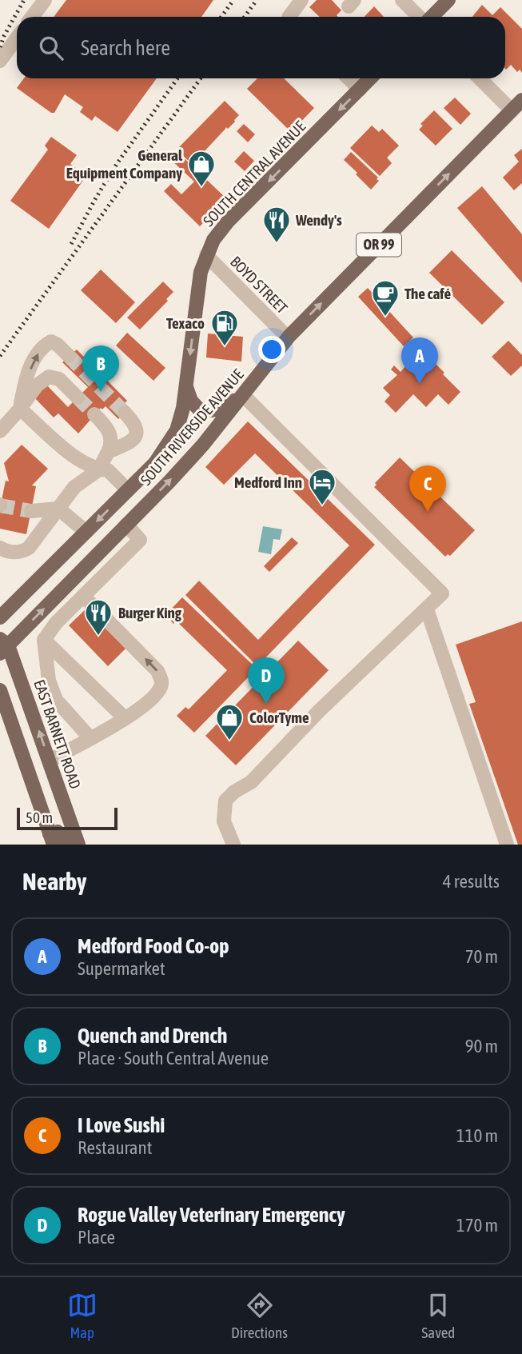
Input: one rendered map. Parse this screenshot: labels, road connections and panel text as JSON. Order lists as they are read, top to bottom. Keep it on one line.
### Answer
{"streets":{"main road":["SOUTH CENTRAL AVENUE","OR 99","SOUTH RIVERSIDE AVENUE","EAST BARNETT ROAD"],"street":["BOYD STREET"]},"crossings":[["SOUTH CENTRAL AVENUE","BOYD STREET"],["SOUTH CENTRAL AVENUE","SOUTH RIVERSIDE AVENUE"],["BOYD STREET","SOUTH RIVERSIDE AVENUE"],["SOUTH RIVERSIDE AVENUE","EAST BARNETT ROAD"]],"one_way":["SOUTH CENTRAL AVENUE"],"places":{"shop":["General Equipment Company","ColorTyme"],"restaurant":["Wendy's","Burger King"],"cafe":["The café"],"fuel station":["Texaco"],"hotel":["Medford Inn"]},"scale_bar":"50 m","page":{"search":"Search here","pins":["A","B","C","D"],"scale":"50 m","heading":["Nearby","4 results"],"list":[{"mark":"A","name":"Medford Food Co-op","note":"Supermarket","value":"70 m"},{"mark":"B","name":"Quench and Drench","note":"Place · South Central Avenue","value":"90 m"},{"mark":"C","name":"I Love Sushi","note":"Restaurant","value":"110 m"},{"mark":"D","name":"Rogue Valley Veterinary Emergency","note":"Place","value":"170 m"}],"nav":["Map","Directions","Saved"]}}
